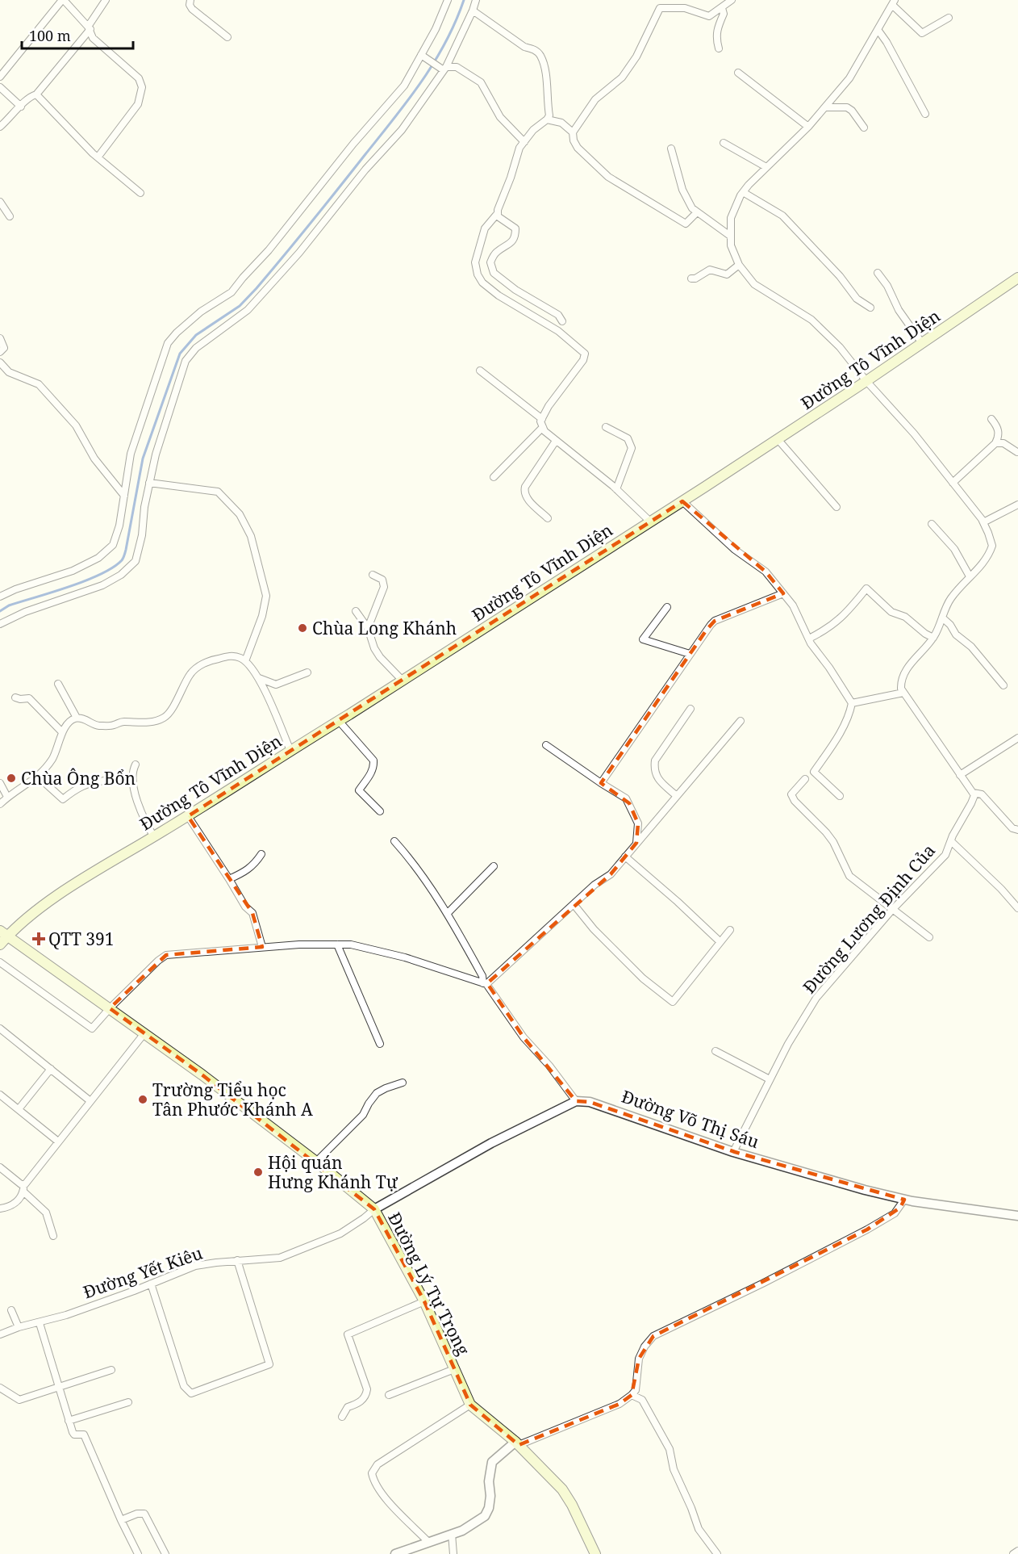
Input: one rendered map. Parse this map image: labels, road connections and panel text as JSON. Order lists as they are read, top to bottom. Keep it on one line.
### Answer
{"streets":{"main road":["Đường Tô Vĩnh Diện","Đường Lý Tự Trọng"],"street":["Đường Lương Định Của","Đường Võ Thị Sáu","Đường Yết Kiêu"]},"crossings":[["Đường Tô Vĩnh Diện","Đường Lý Tự Trọng"],["Đường Lương Định Của","Đường Võ Thị Sáu"],["Đường Yết Kiêu","Đường Lý Tự Trọng"]],"places":{"other":["Chùa Long Khánh","Chùa Ông Bổn","Trường Tiểu học Tân Phước Khánh A","Hội quán Hưng Khánh Tự"],"health":["QTT 391"]},"scale_bar":"100 m"}
